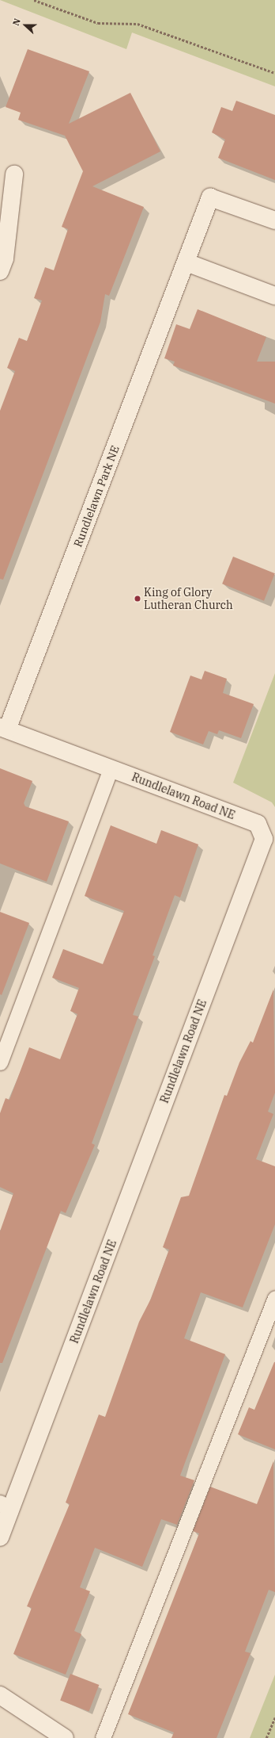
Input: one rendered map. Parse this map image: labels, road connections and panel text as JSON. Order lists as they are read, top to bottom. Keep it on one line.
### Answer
{"streets":{"street":["Rundlelawn Park NE","Rundlelawn Road NE"]},"crossings":[["Rundlelawn Park NE","Rundlelawn Road NE"]],"places":["King of Glory Lutheran Church"],"north":"left"}
